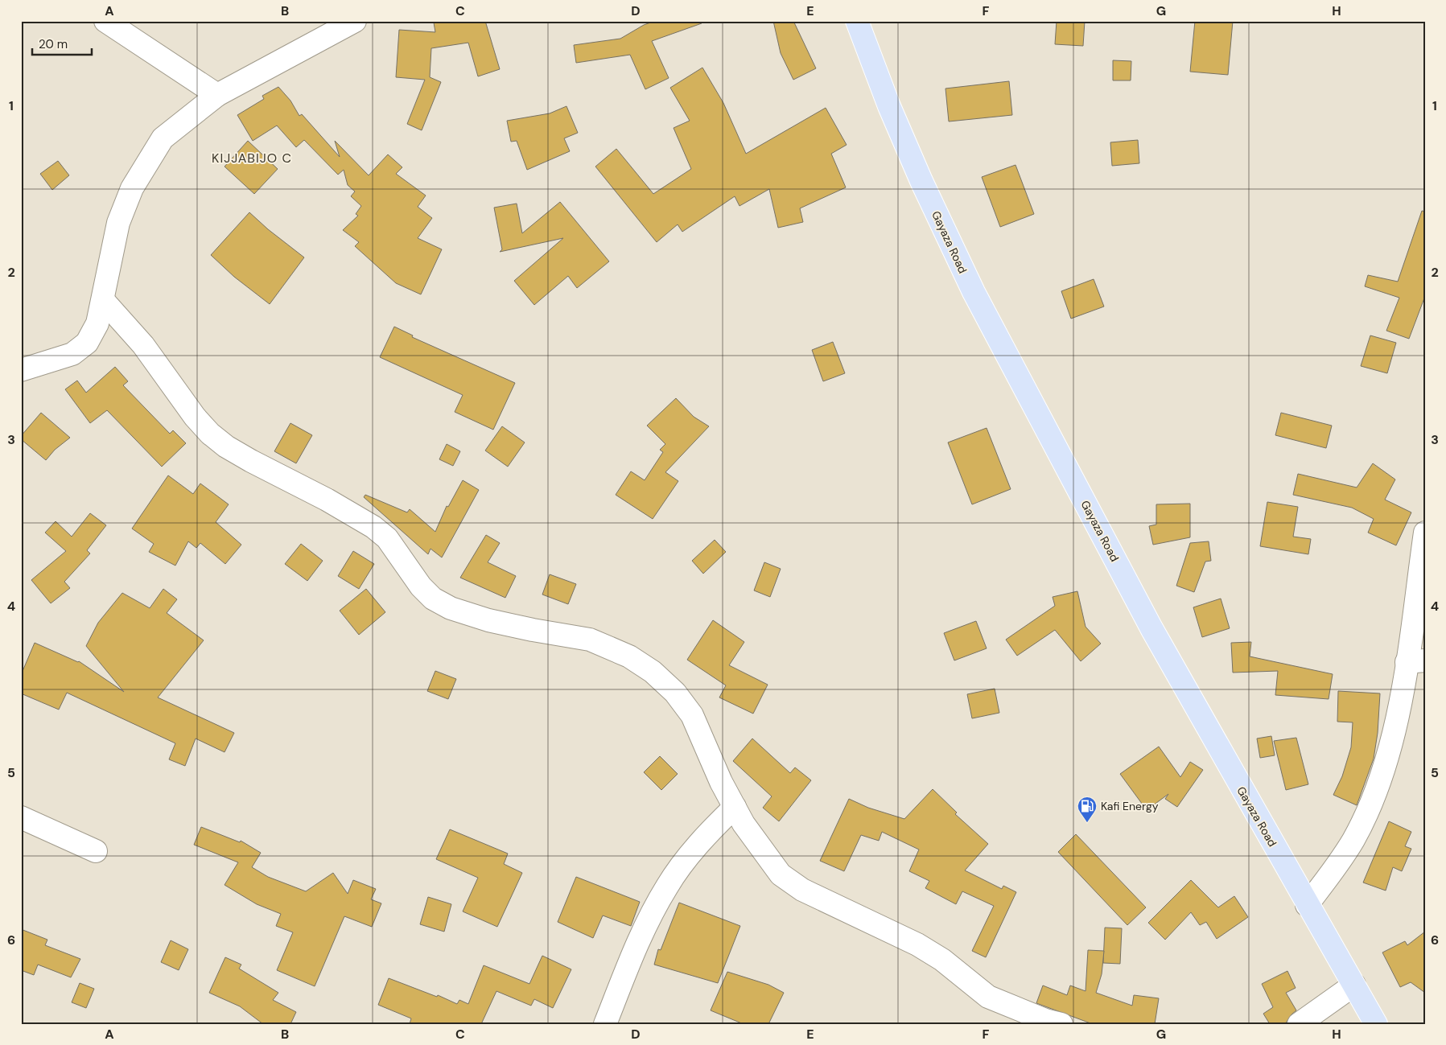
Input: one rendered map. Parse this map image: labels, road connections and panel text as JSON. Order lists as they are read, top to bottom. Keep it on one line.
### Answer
{"streets":{"main road":["Gayaza Road"]},"districts":["KIJJABIJO C"],"places":{"fuel station":["Kafi Energy"]},"scale_bar":"20 m","grid":{"columns":["A","B","C","D","E","F","G","H"],"rows":["1","2","3","4","5","6"]}}
